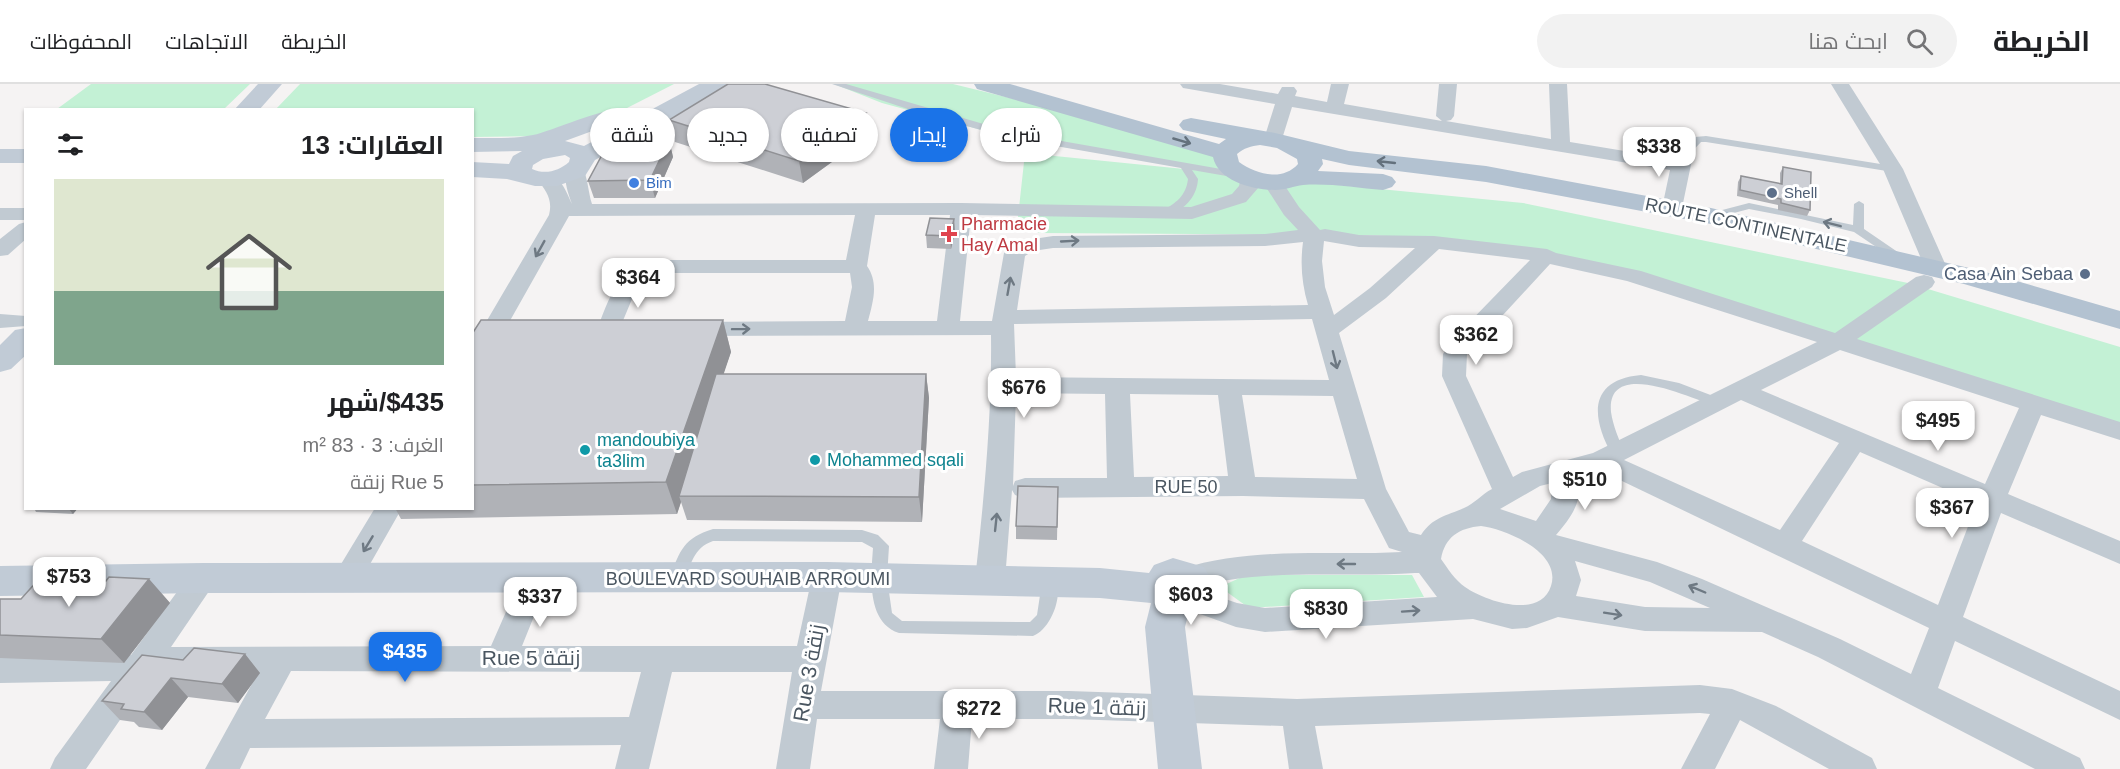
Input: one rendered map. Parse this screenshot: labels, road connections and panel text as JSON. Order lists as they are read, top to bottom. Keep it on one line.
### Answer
{"streets":{"main road":["ROUTE CONTINENTALE"],"street":["RUE 50","BOULEVARD SOUHAIB ARROUMI","Rue 5 زنقة","Rue 3 زنقة","Rue 1 زنقة"]},"crossings":[["BOULEVARD SOUHAIB ARROUMI","Rue 3 زنقة"],["Rue 5 زنقة","Rue 3 زنقة"],["Rue 3 زنقة","Rue 1 زنقة"]],"places":{"other":["Bim","Shell","Casa Ain Sebaa","mandoubiya ta3lim","Mohammed sqali"],"health":["Pharmacie Hay Amal"]},"page":{"header":"الخريطة","search":"ابحث هنا","nav":["الخريطة","الاتجاهات","المحفوظات"],"chip":["شراء","إيجار","تصفية","جديد","شقة"],"heading":"العقارات: 13","price":["$338","$364","$362","$676","$495","$510","$367","$753","$603","$337","$830","$435","$272"],"list":[{"name":"$435/شهر","note":"الغرف: 3 · 83 m² · Rue 5 زنقة"}]}}
